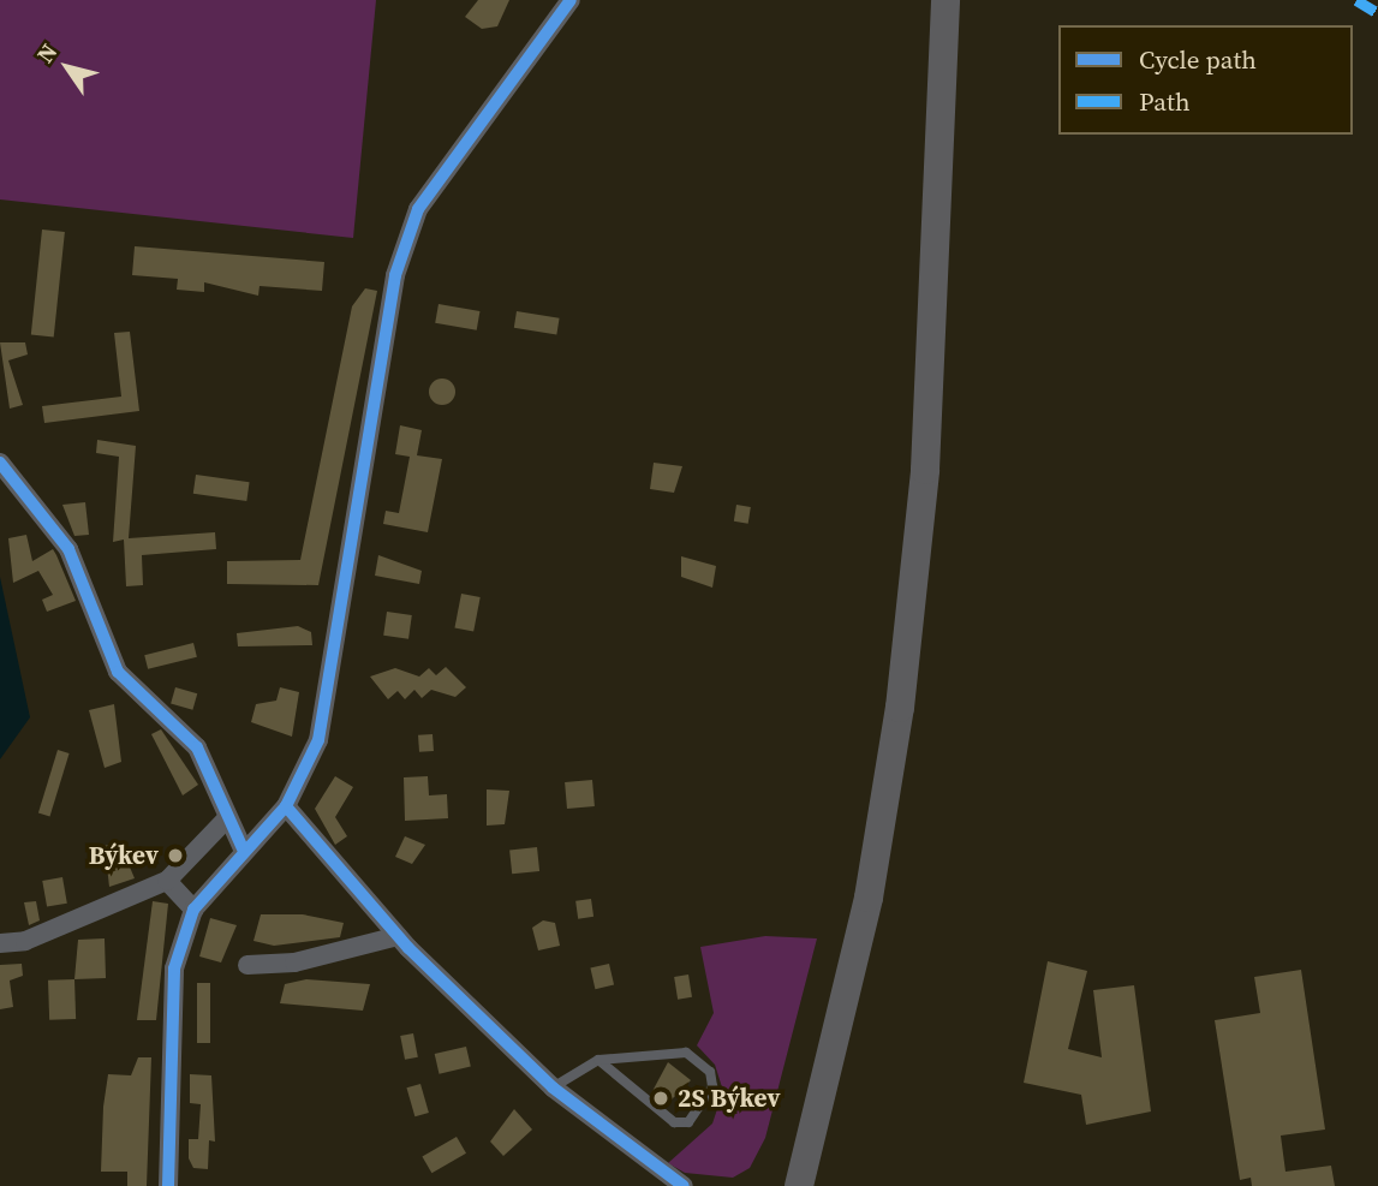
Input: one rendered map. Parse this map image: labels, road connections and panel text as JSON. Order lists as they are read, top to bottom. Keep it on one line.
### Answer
{"places":["Býkev","2S Býkev"],"legend":["Cycle path","Path"],"north":"top left"}
